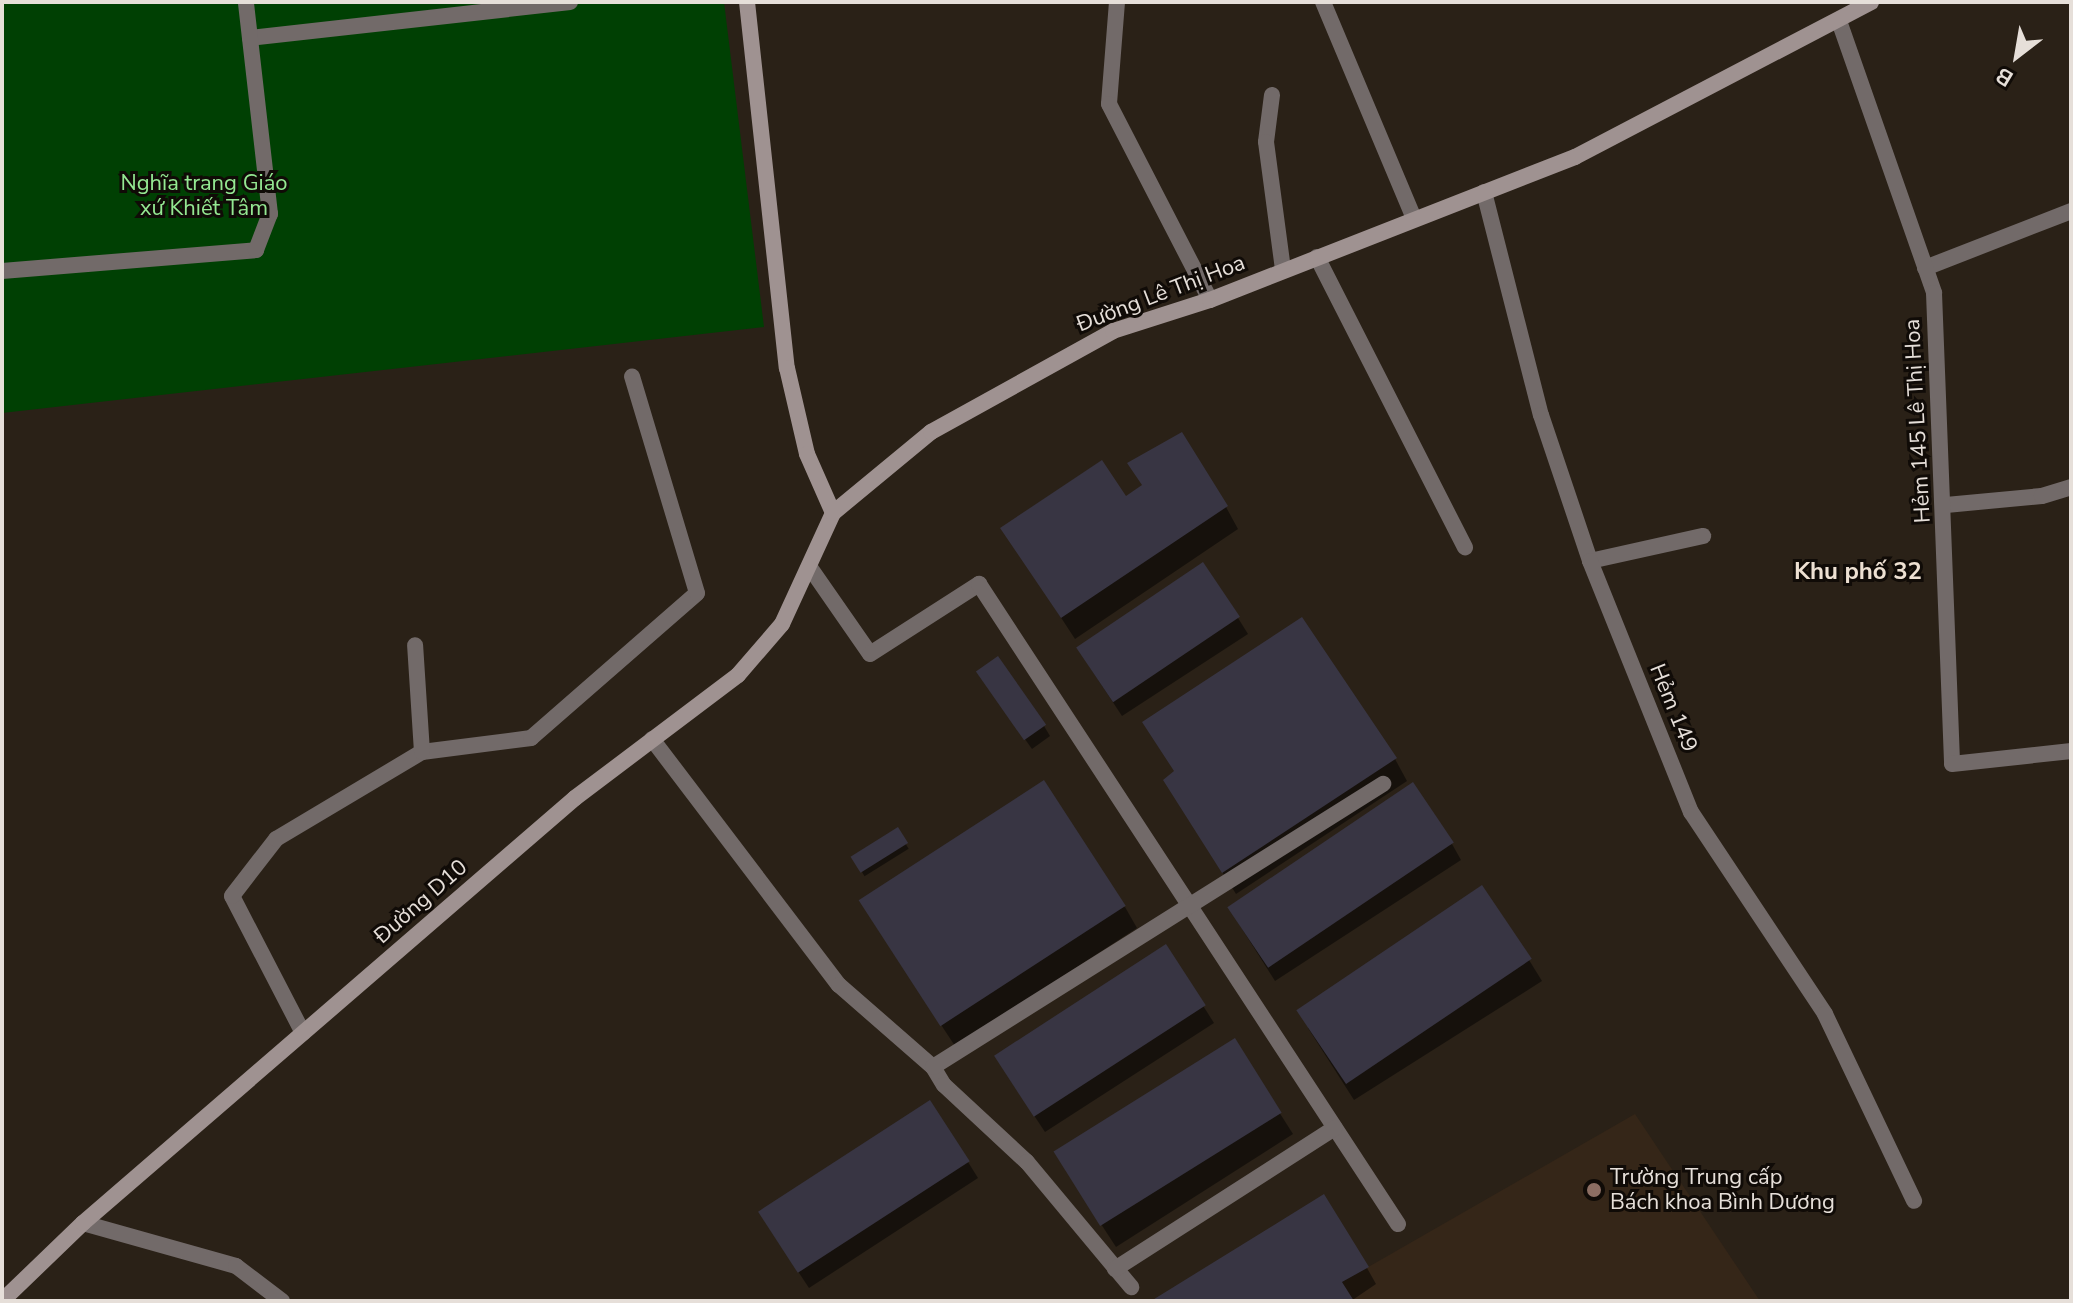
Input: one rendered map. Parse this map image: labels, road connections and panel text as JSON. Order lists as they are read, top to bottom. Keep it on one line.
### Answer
{"streets":{"street":["Đường Lê Thị Hoa","Hẻm 145 Lê Thị Hoa","Hẻm 149","Đường D10"]},"crossings":[["Đường Lê Thị Hoa","Hẻm 145 Lê Thị Hoa"],["Đường Lê Thị Hoa","Hẻm 149"],["Đường Lê Thị Hoa","Đường D10"]],"districts":["Khu phố 32"],"parks":["Nghĩa trang Giáo xứ Khiết Tâm"],"places":["Trường Trung cấp Bách khoa Bình Dương"],"north":"bottom left"}
